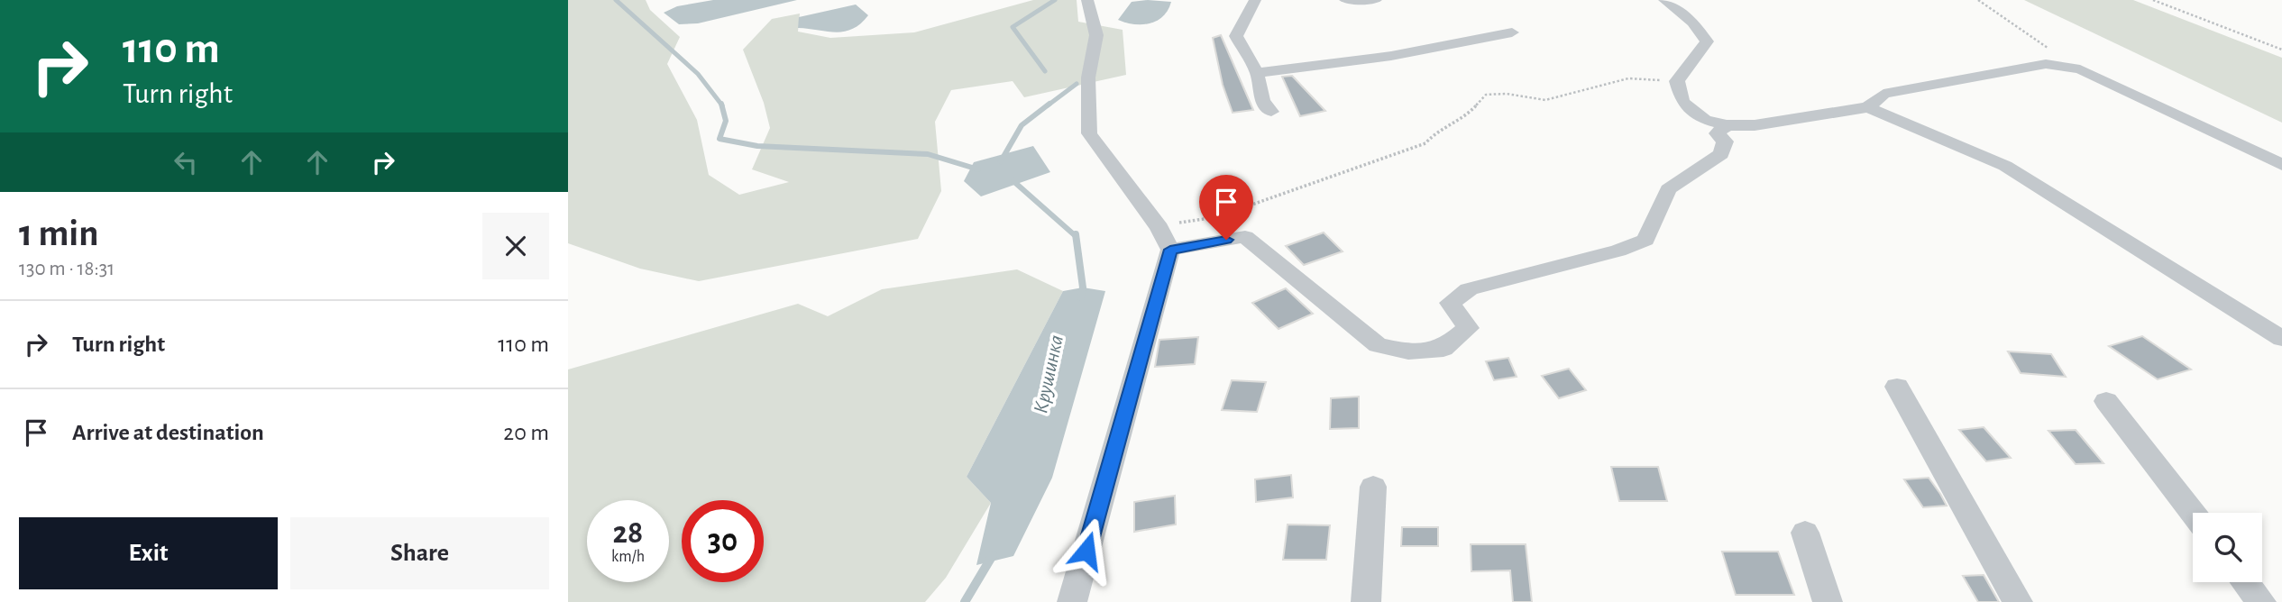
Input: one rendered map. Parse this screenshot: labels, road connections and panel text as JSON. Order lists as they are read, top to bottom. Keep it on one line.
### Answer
{"water":["Крушинка"],"page":{"turn":["110 m","Turn right"],"heading":["1 min","130 m · 18:31"],"list":[{"name":"Turn right","value":"110 m"},{"name":"Arrive at destination","value":"20 m"}],"speed":"28 km/h","limit":"30","buttons":["Exit","Share"]}}
